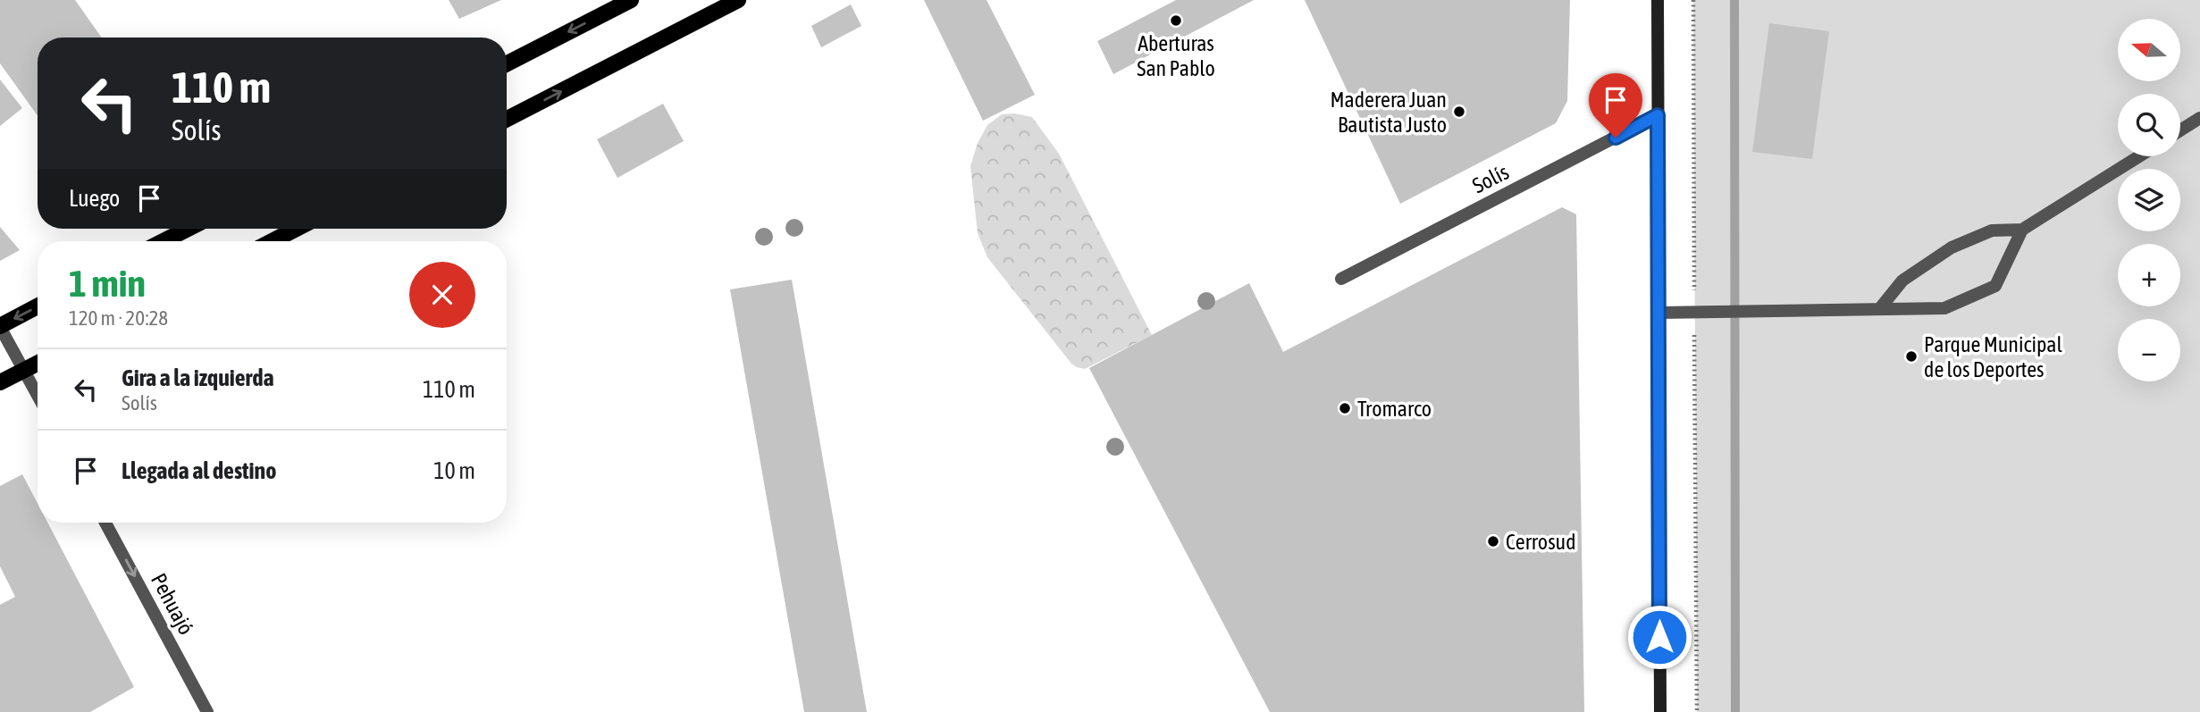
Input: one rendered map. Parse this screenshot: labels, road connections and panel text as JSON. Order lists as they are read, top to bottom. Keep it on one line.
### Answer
{"streets":{"street":["Solís","Pehuajó"]},"one_way":["Pehuajó"],"places":["Aberturas San Pablo","Maderera Juan Bautista Justo","Parque Municipal de los Deportes","Tromarco","Cerrosud"],"north":"left","page":{"map_buttons":["+","−"],"turn":["110 m","Solís"],"then":"Luego","heading":["1 min","120 m · 20:28"],"list":[{"name":"Gira a la izquierda","note":"Solís","value":"110 m"},{"name":"Llegada al destino","value":"10 m"}]}}
